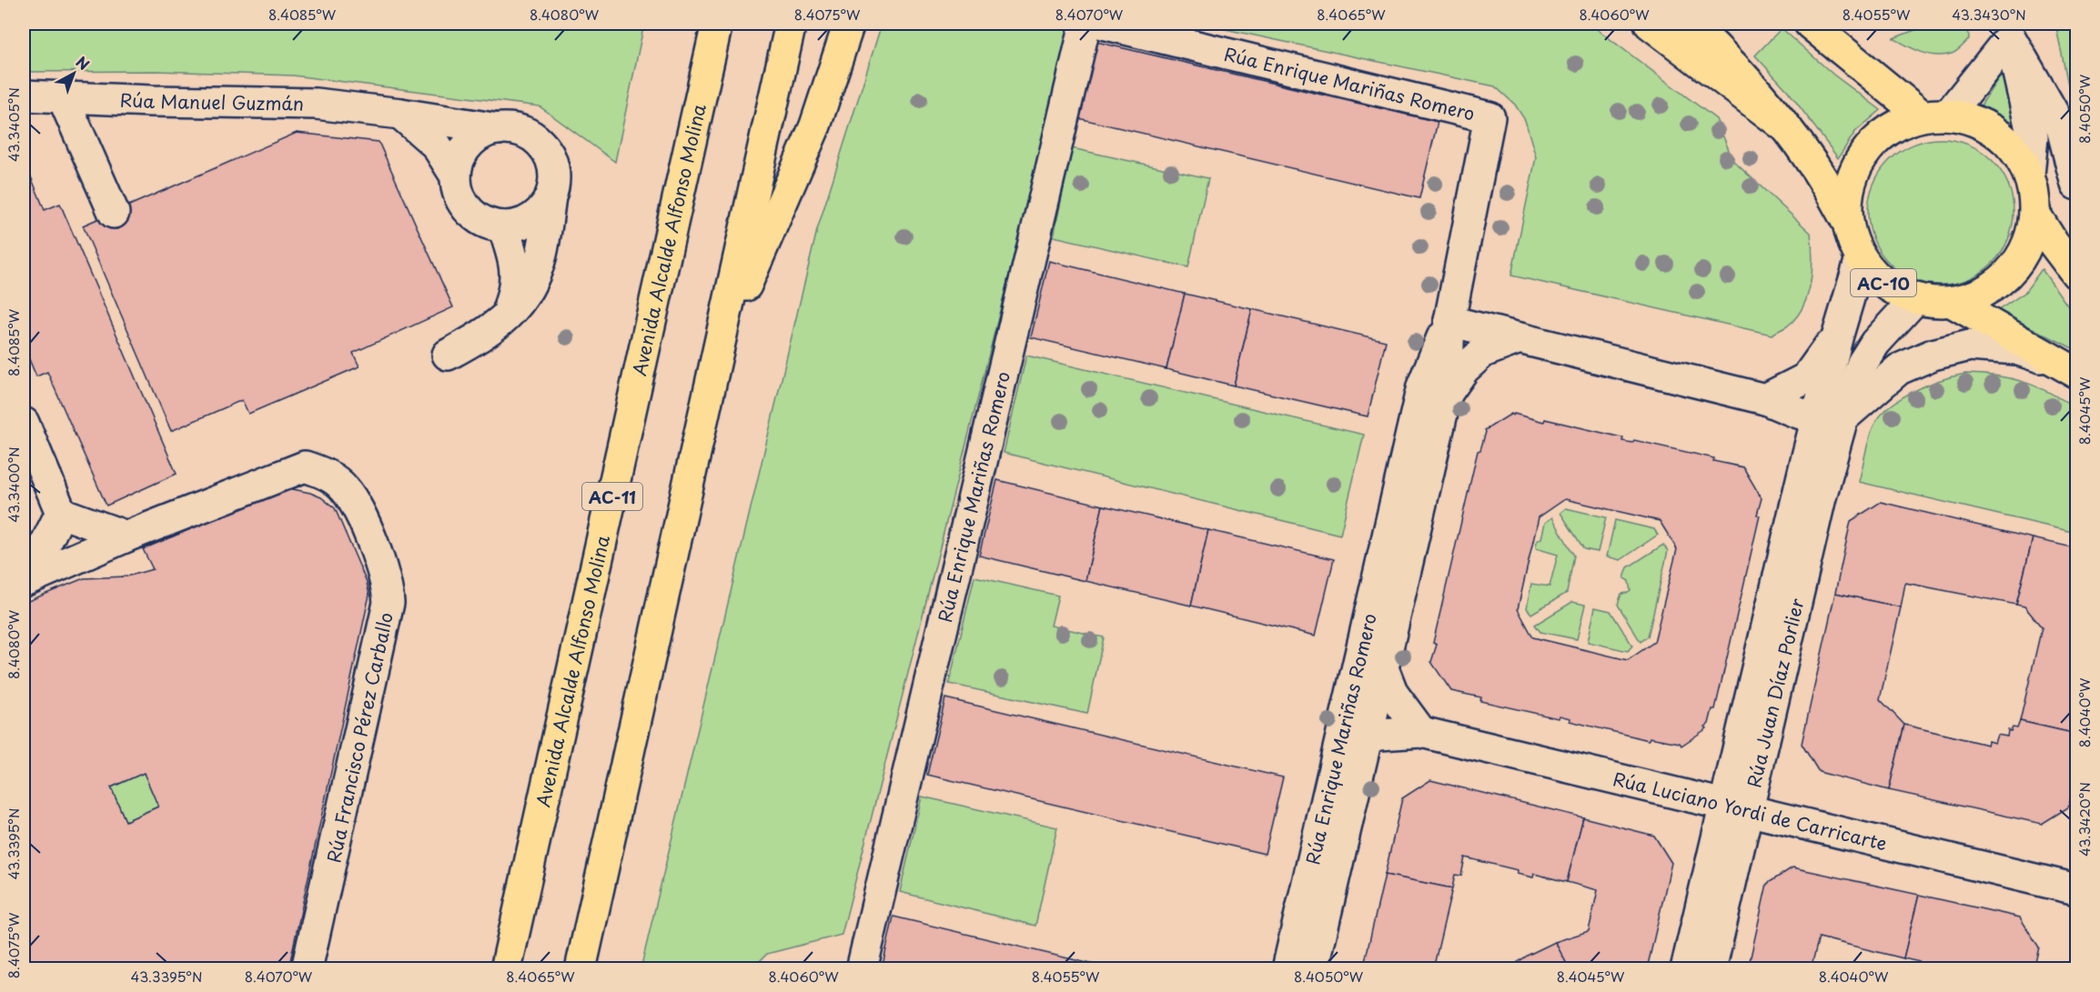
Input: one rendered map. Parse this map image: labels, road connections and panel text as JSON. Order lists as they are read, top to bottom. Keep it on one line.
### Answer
{"streets":{"main road":["Avenida Alcalde Alfonso Molina","AC-10","AC-11"],"street":["Rúa Enrique Mariñas Romero","Rúa Manuel Guzmán","Rúa Juan Díaz Porlier","Rúa Francisco Pérez Carballo","Rúa Luciano Yordi de Carricarte"]},"crossings":[["Rúa Enrique Mariñas Romero","Rúa Luciano Yordi de Carricarte"],["AC-10","Rúa Juan Díaz Porlier"],["Rúa Juan Díaz Porlier","Rúa Luciano Yordi de Carricarte"]],"north":"top right","coordinates":["8.4085°W","8.4080°W","8.4075°W","8.4070°W","8.4065°W","8.4060°W","8.4055°W","43.3430°N","8.4050°W","43.3405°N","8.4045°W","43.3400°N","8.4040°W","43.3420°N","43.3395°N"]}
